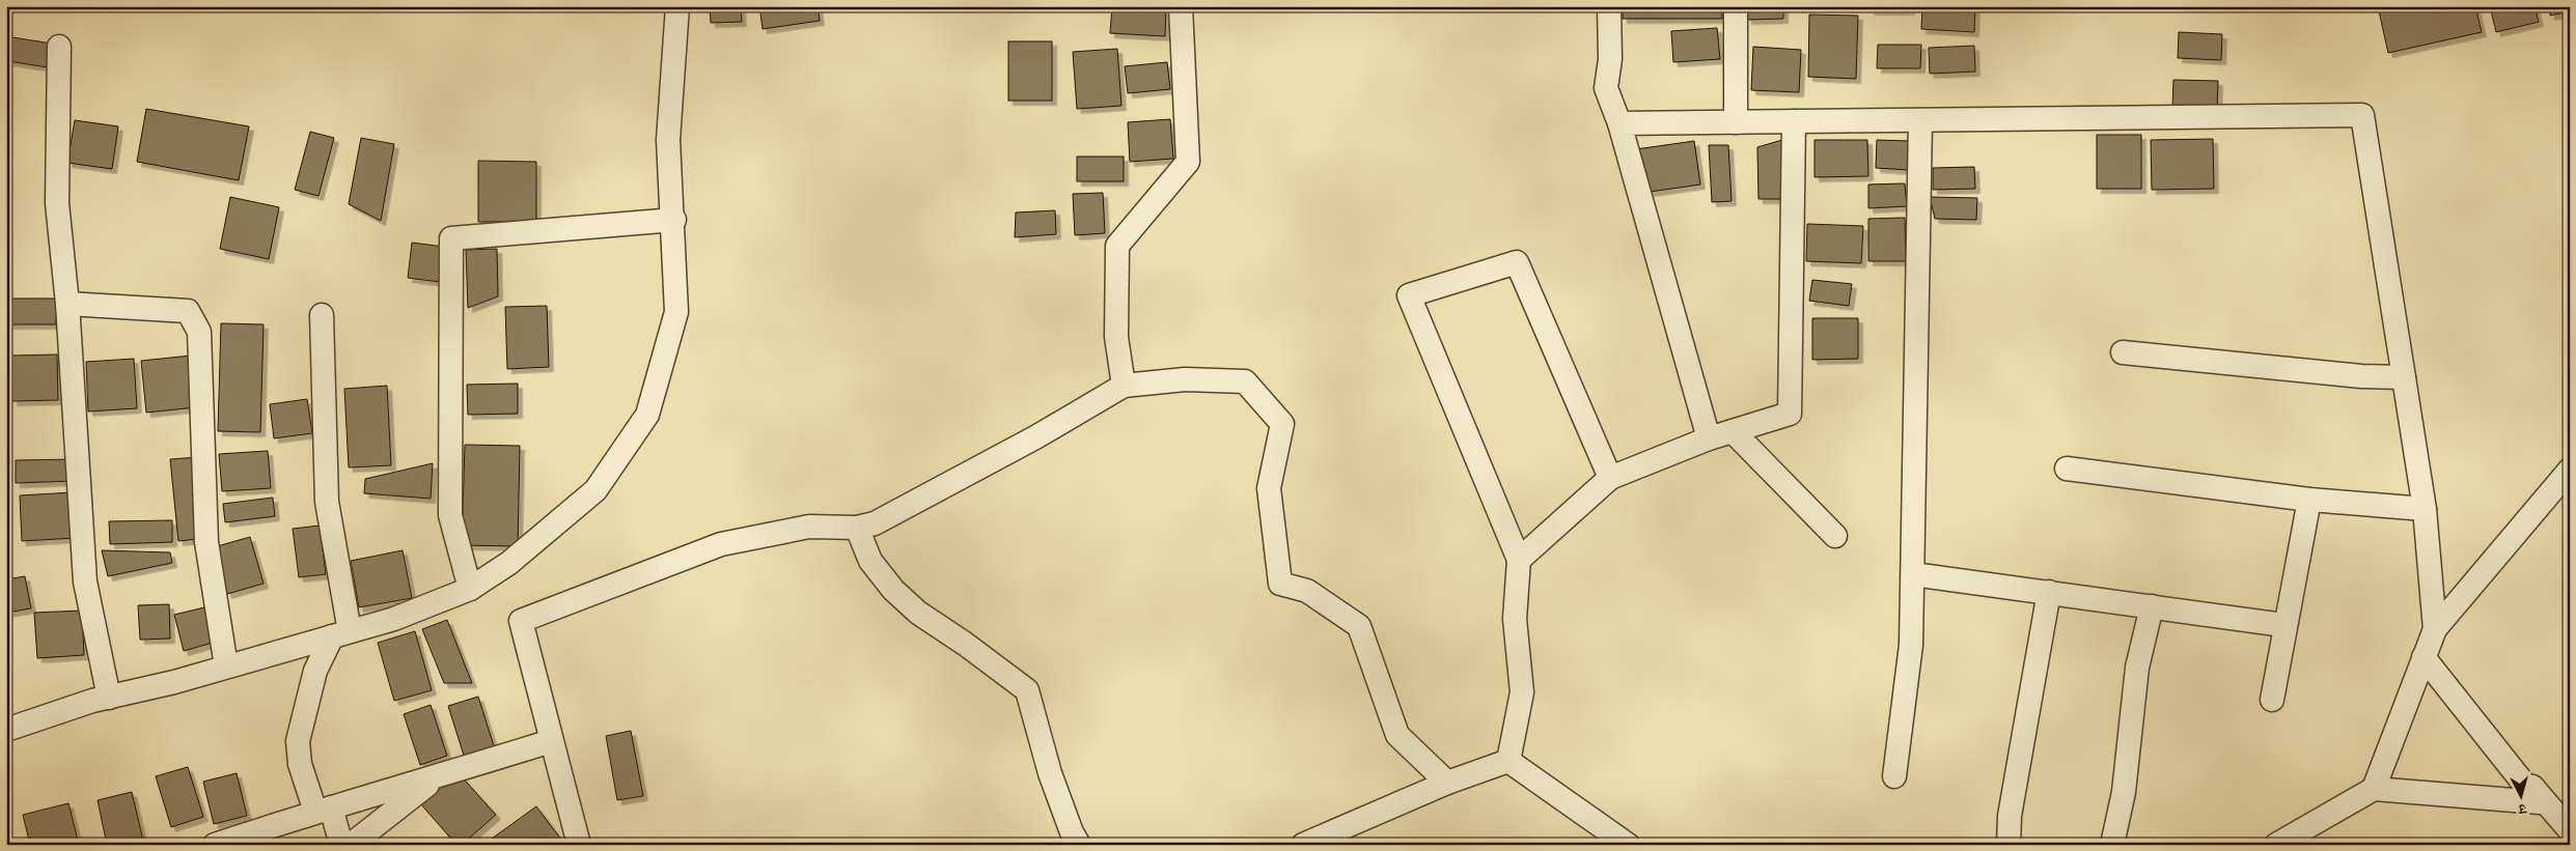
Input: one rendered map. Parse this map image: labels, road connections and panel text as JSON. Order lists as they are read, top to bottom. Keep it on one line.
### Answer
{"north":"bottom"}
